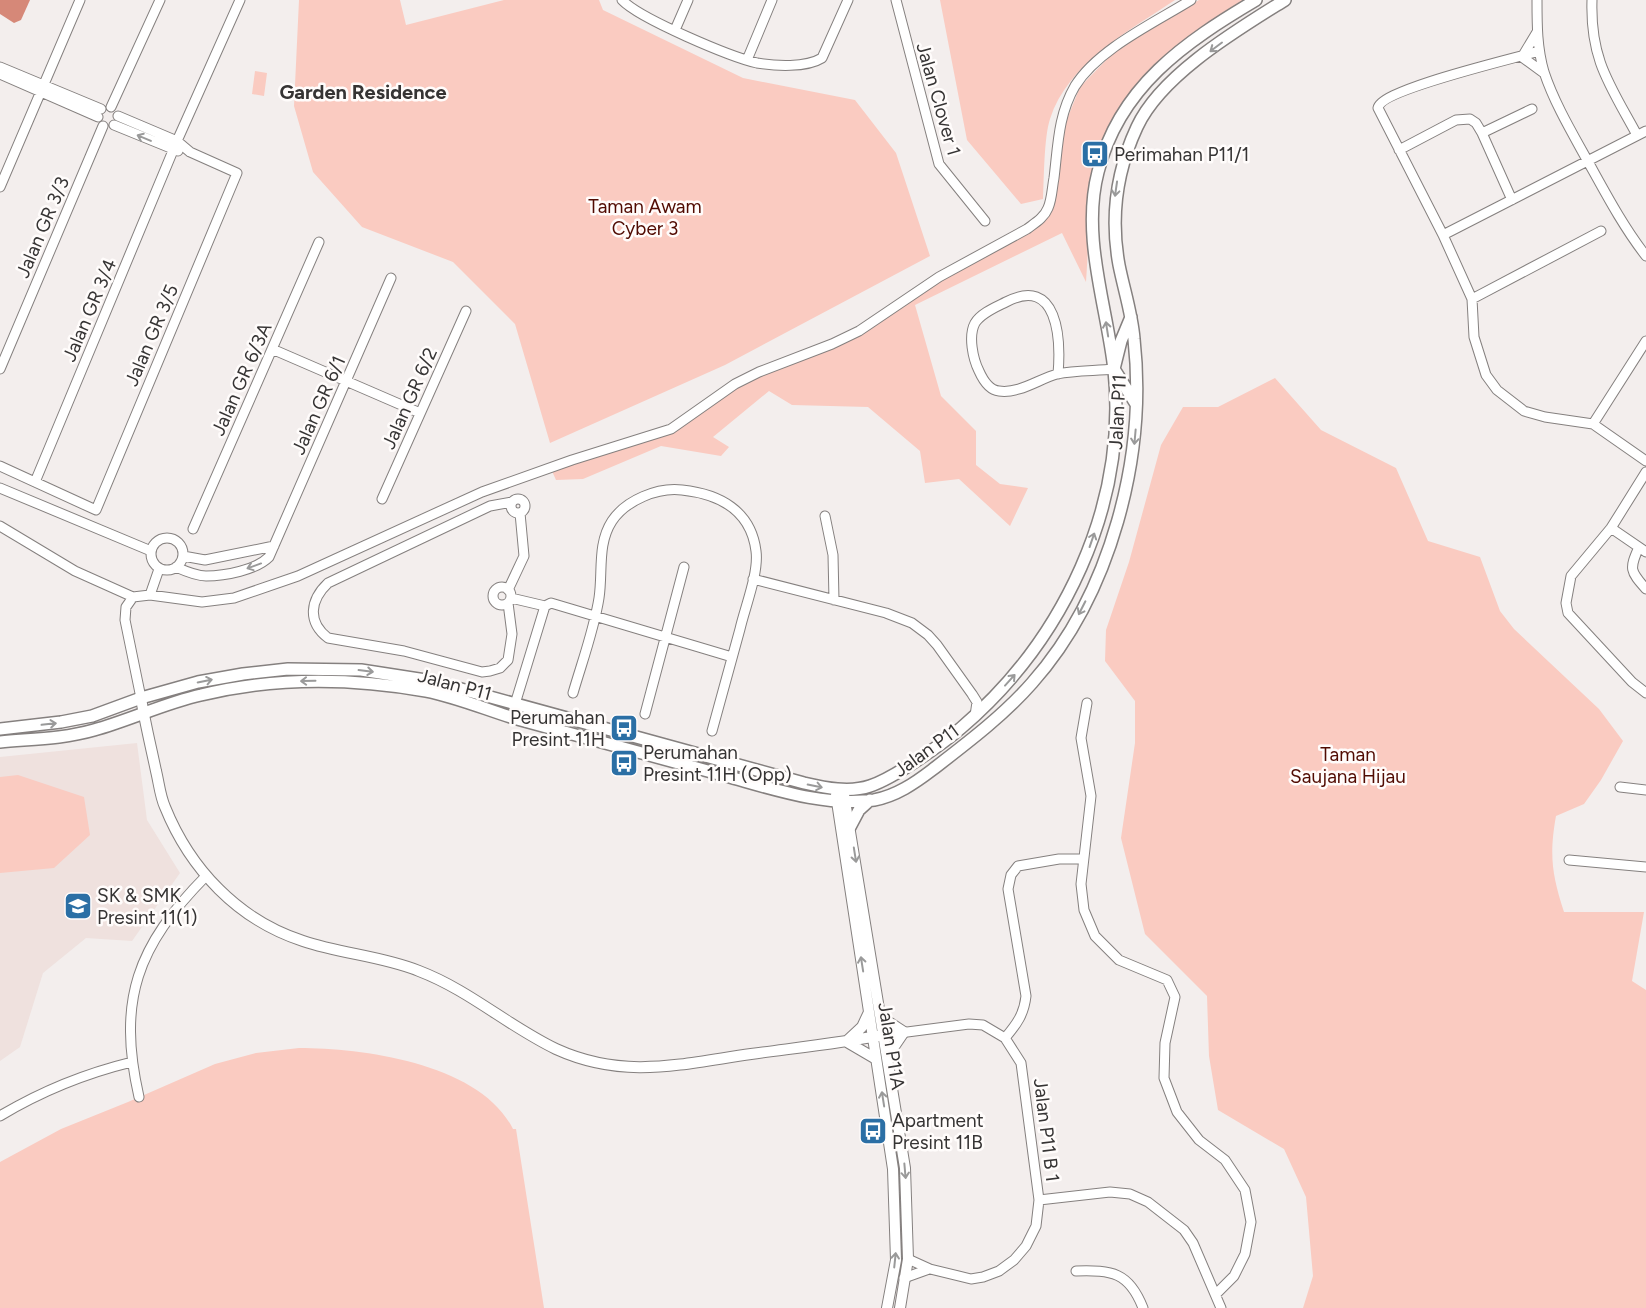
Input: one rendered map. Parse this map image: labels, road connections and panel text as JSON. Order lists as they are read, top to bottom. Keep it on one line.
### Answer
{"streets":{"main road":["Jalan P11"],"street":["Jalan Clover 1","Jalan GR 3/3","Jalan GR 3/4","Jalan GR 3/5","Jalan GR 6/3A","Jalan GR 6/2","Jalan GR 6/1","Jalan P11A","Jalan P11 B 1"]},"crossings":[["Jalan GR 3/4","Jalan GR 3/5"],["Jalan P11","Jalan P11A"],["Jalan P11A","Jalan P11 B 1"]],"districts":["Garden Residence"],"parks":["Taman Awam Cyber 3","Taman Saujana Hijau"],"places":{"bus stop":["Perimahan P11/1","Perumahan Presint 11H","Perumahan Presint 11H (Opp)","Apartment Presint 11B"],"school or university":["SK & SMK Presint 11(1)"]}}
